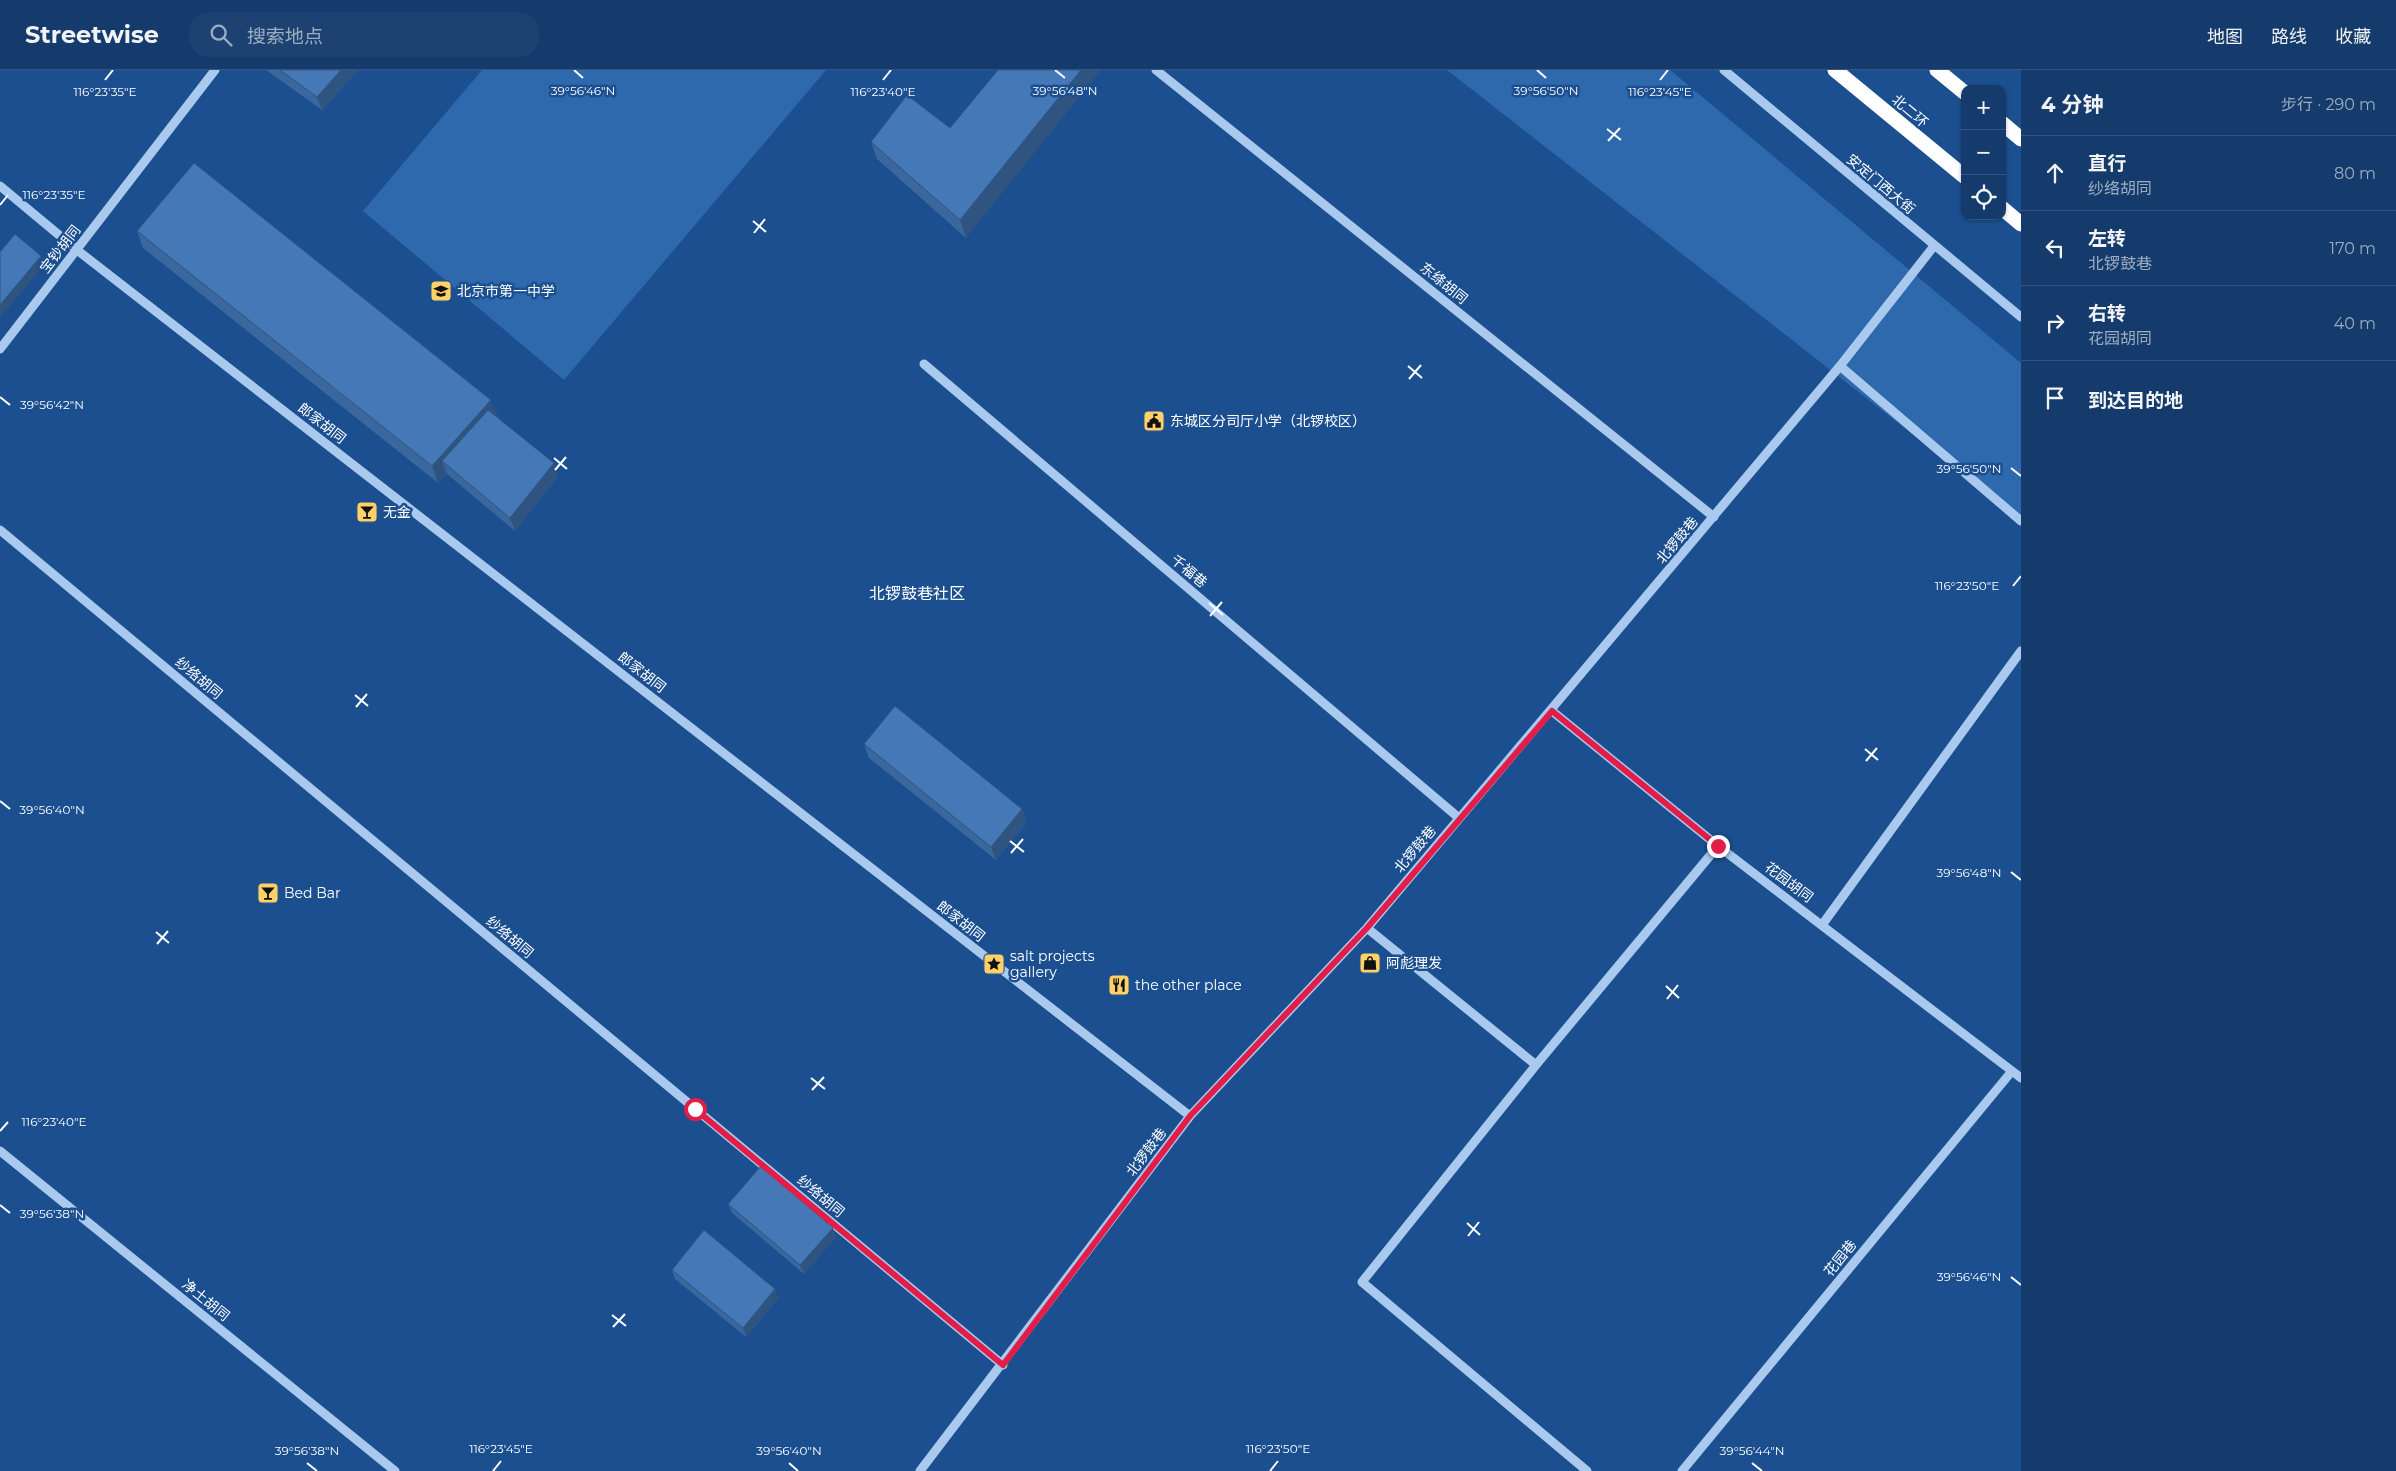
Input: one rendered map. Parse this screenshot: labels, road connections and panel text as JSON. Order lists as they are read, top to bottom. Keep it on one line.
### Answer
{"streets":{"highway":["北二环"],"street":["安定门西大街","宝钞胡同","东绦胡同","郎家胡同","北锣鼓巷","千福巷","纱络胡同","花园胡同","花园巷","净土胡同"]},"crossings":[["安定门西大街","北锣鼓巷"],["宝钞胡同","郎家胡同"],["东绦胡同","北锣鼓巷"],["郎家胡同","北锣鼓巷"],["北锣鼓巷","千福巷"],["北锣鼓巷","纱络胡同"],["北锣鼓巷","花园胡同"],["花园胡同","花园巷"]],"districts":["北锣鼓巷社区"],"places":{"school or university":["北京市第一中学"],"public building":["东城区分司厅小学（北锣校区）"],"bar":["无金","Bed Bar"],"shop":["阿彪理发"],"place":["salt projects gallery"],"restaurant":["the other place"]},"page":{"header":"Streetwise","search":"搜索地点","nav":["地图","路线","收藏"],"heading":["4 分钟","步行 · 290 m"],"map_buttons":["+","−"],"list":[["直行","纱络胡同","80 m"],["左转","北锣鼓巷","170 m"],["右转","花园胡同","40 m"],"到达目的地"]},"coordinates":["39°56'46\"N","39°56'48\"N","39°56'50\"N","116°23'35\"E","116°23'40\"E","116°23'45\"E","39°56'42\"N","116°23'50\"E","39°56'40\"N","39°56'38\"N","39°56'44\"N"]}
